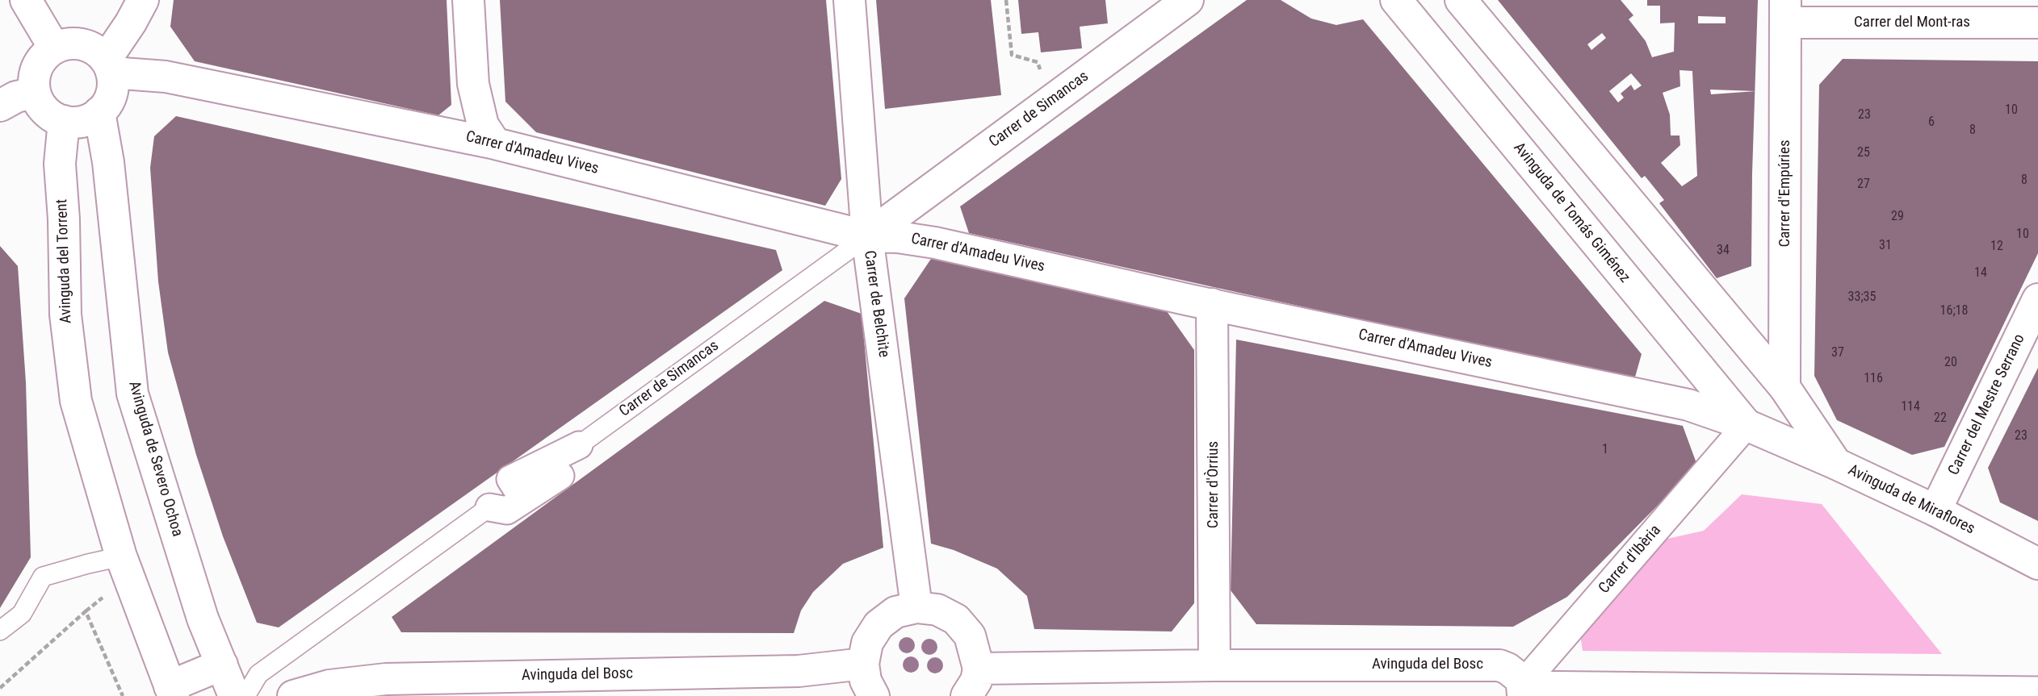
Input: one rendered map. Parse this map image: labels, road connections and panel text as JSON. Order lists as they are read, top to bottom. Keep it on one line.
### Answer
{"streets":{"street":["Carrer del Mont-ras","Carrer de Simancas","Carrer d'Amadeu Vives","Carrer d'Empúries","Avinguda de Tomás Giménez","Avinguda del Torrent","Carrer de Belchite","Carrer del Mestre Serrano","Avinguda de Severo Ochoa","Carrer d'Òrrius","Avinguda de Miraflores","Carrer d'Ibèria","Avinguda del Bosc"]},"crossings":[["Carrer del Mont-ras","Carrer d'Empúries"],["Carrer de Simancas","Carrer d'Amadeu Vives"],["Carrer de Simancas","Carrer de Belchite"],["Carrer d'Amadeu Vives","Avinguda de Tomás Giménez"],["Carrer d'Amadeu Vives","Avinguda del Torrent"],["Carrer d'Amadeu Vives","Carrer de Belchite"],["Carrer d'Amadeu Vives","Avinguda de Severo Ochoa"],["Carrer d'Amadeu Vives","Carrer d'Òrrius"],["Carrer d'Amadeu Vives","Avinguda de Miraflores"],["Carrer d'Amadeu Vives","Carrer d'Ibèria"],["Carrer d'Empúries","Avinguda de Miraflores"],["Avinguda de Tomás Giménez","Carrer d'Ibèria"],["Avinguda del Torrent","Avinguda de Severo Ochoa"],["Carrer del Mestre Serrano","Avinguda de Miraflores"],["Carrer d'Òrrius","Avinguda del Bosc"],["Carrer d'Ibèria","Avinguda del Bosc"]],"house_numbers":["10","23","6","8","25","8","27","29","10","31","12","34","14","33;35","16;18","37","20","116","114","22","23","1"]}
